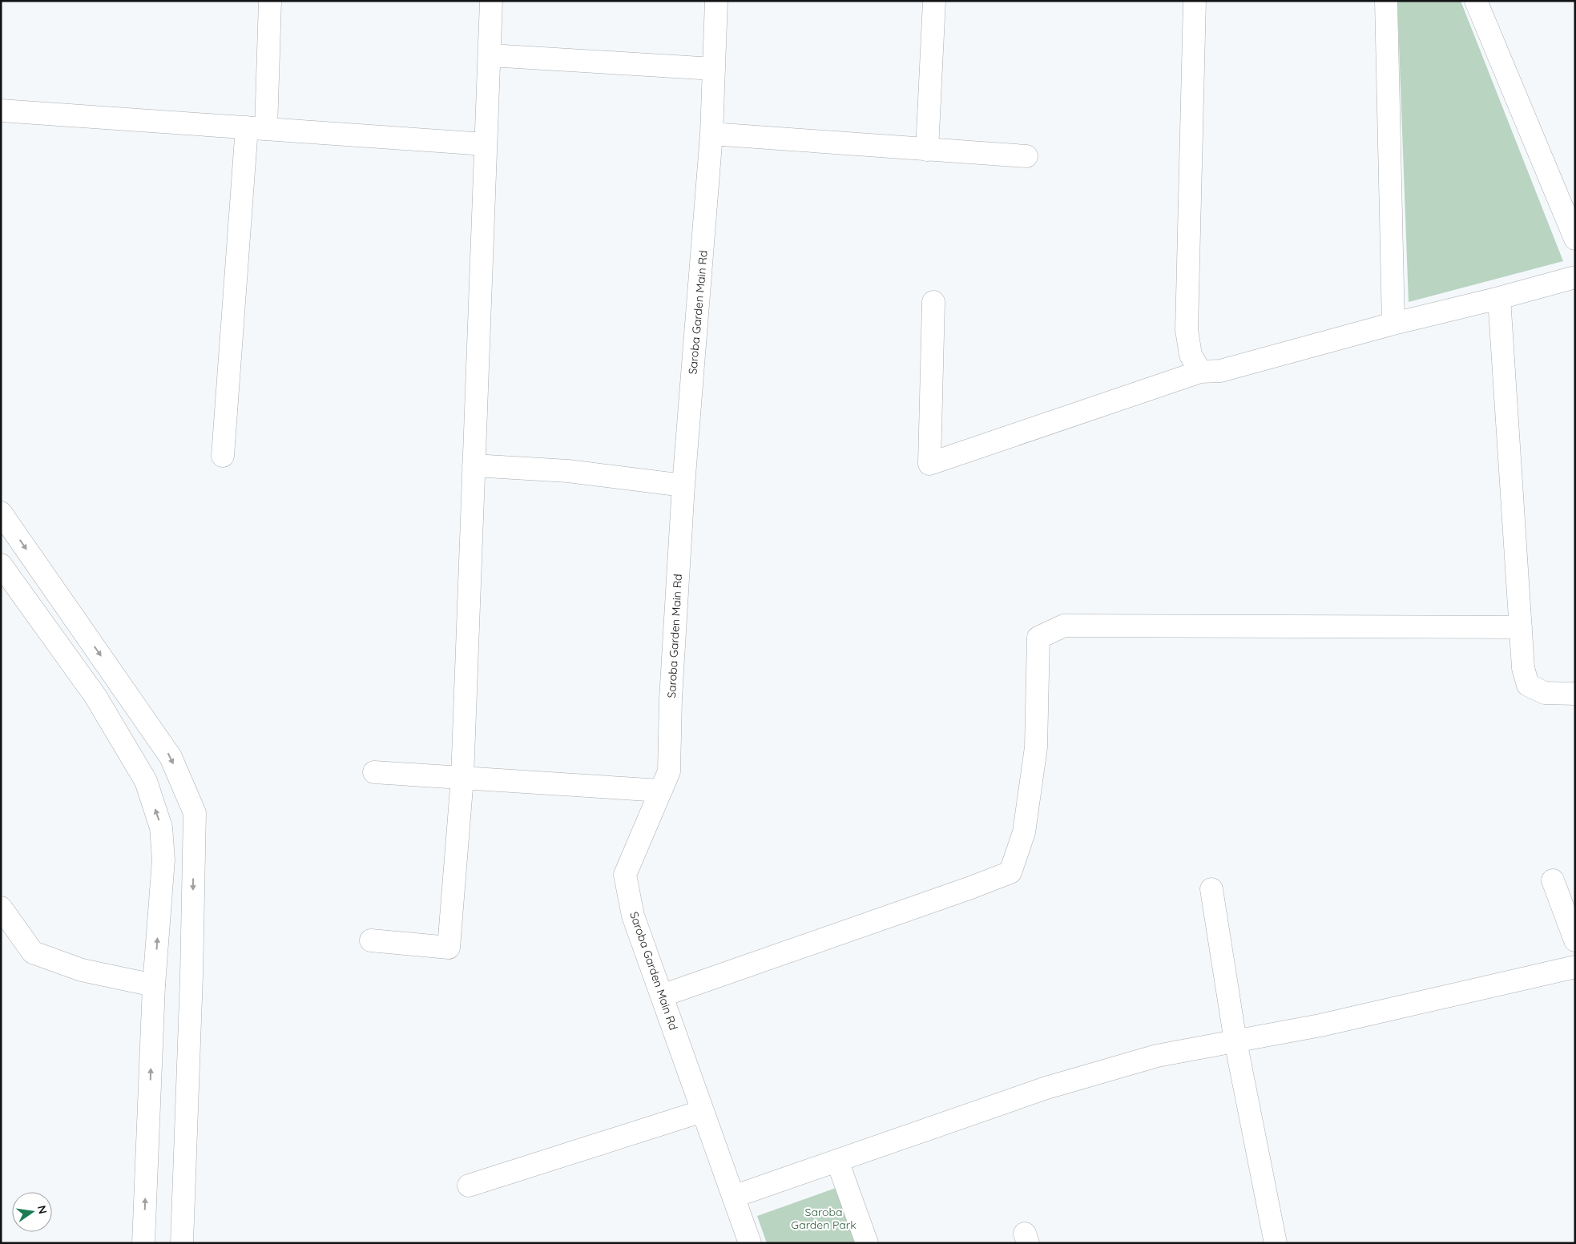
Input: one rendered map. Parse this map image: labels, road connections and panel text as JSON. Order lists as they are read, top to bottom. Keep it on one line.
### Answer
{"streets":{"street":["Saroba Garden Main Rd"]},"parks":["Saroba Garden Park"],"north":"right"}
